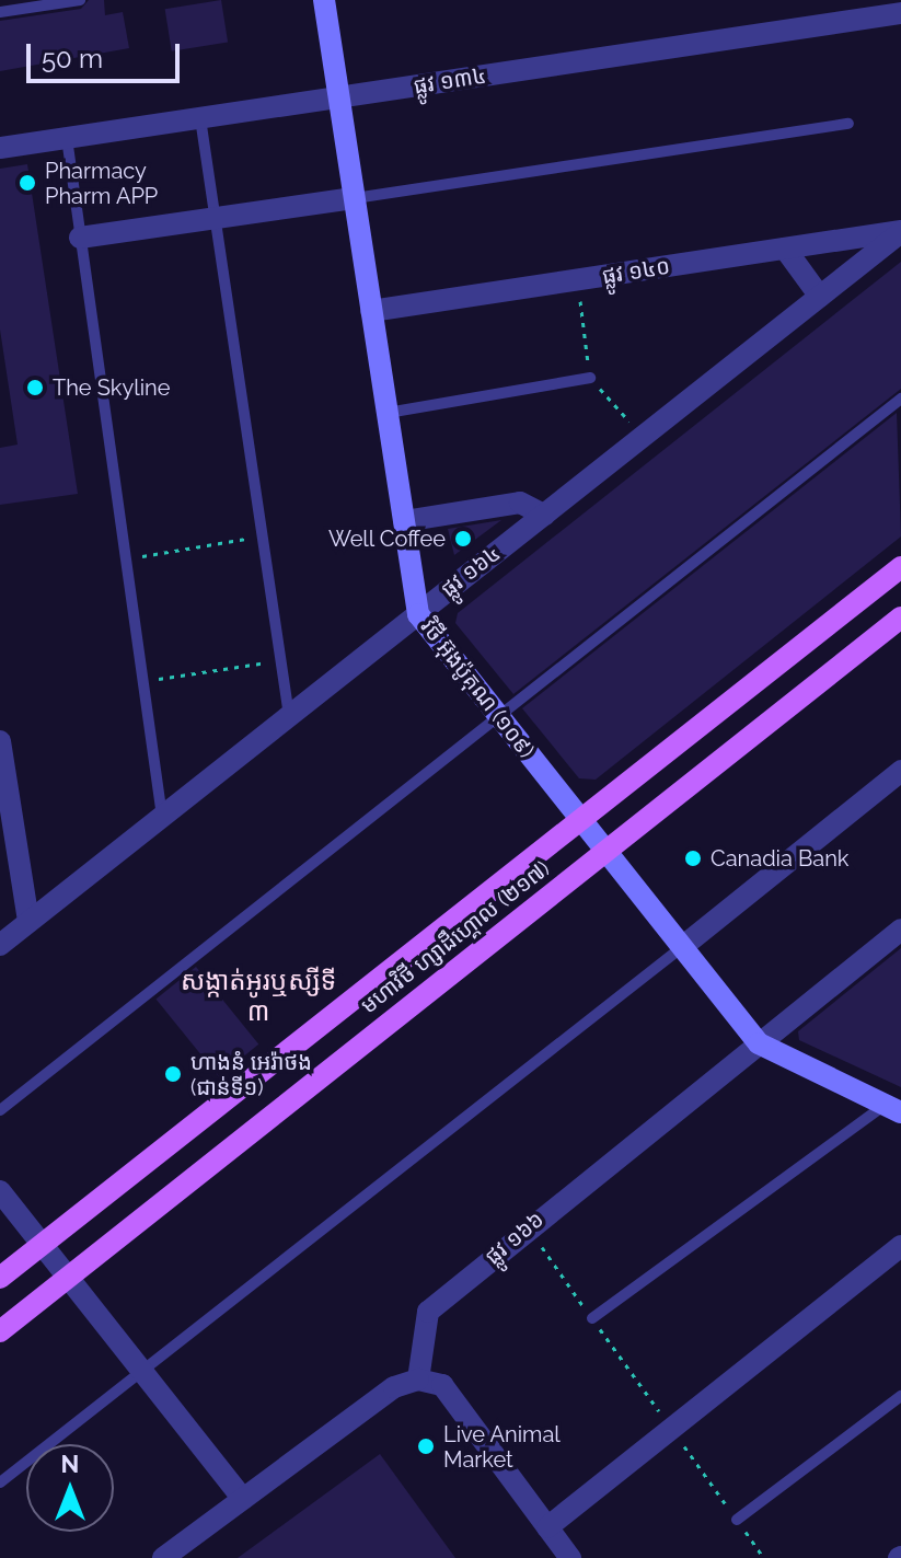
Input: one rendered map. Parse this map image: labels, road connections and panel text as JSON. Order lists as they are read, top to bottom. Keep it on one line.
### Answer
{"streets":{"main road":["មហាវិថី ហ្សាដឹហ្គោល (២១៧)"],"street":["ផ្លូវ ១៣៤","ផ្លូវ ១៤០","ផ្លូវ ១៦៤","វិថី អ៊ុងប៉ូគុណ (១០៩)","ផ្លូវ ១៦៦"]},"crossings":[["ផ្លូវ ១៣៤","វិថី អ៊ុងប៉ូគុណ (១០៩)"],["ផ្លូវ ១៤០","ផ្លូវ ១៦៤"],["ផ្លូវ ១៤០","វិថី អ៊ុងប៉ូគុណ (១០៩)"],["ផ្លូវ ១៦៤","វិថី អ៊ុងប៉ូគុណ (១០៩)"],["វិថី អ៊ុងប៉ូគុណ (១០៩)","មហាវិថី ហ្សាដឹហ្គោល (២១៧)"],["វិថី អ៊ុងប៉ូគុណ (១០៩)","ផ្លូវ ១៦៦"]],"districts":["សង្កាត់អូរឬស្សីទី ៣"],"places":["Pharmacy Pharm APP","The Skyline","Well Coffee","Canadia Bank","ហាងនំ អេរ៉ាថង (ជាន់ទី១)","Live Animal Market"],"scale_bar":"50 m","north":"top"}
